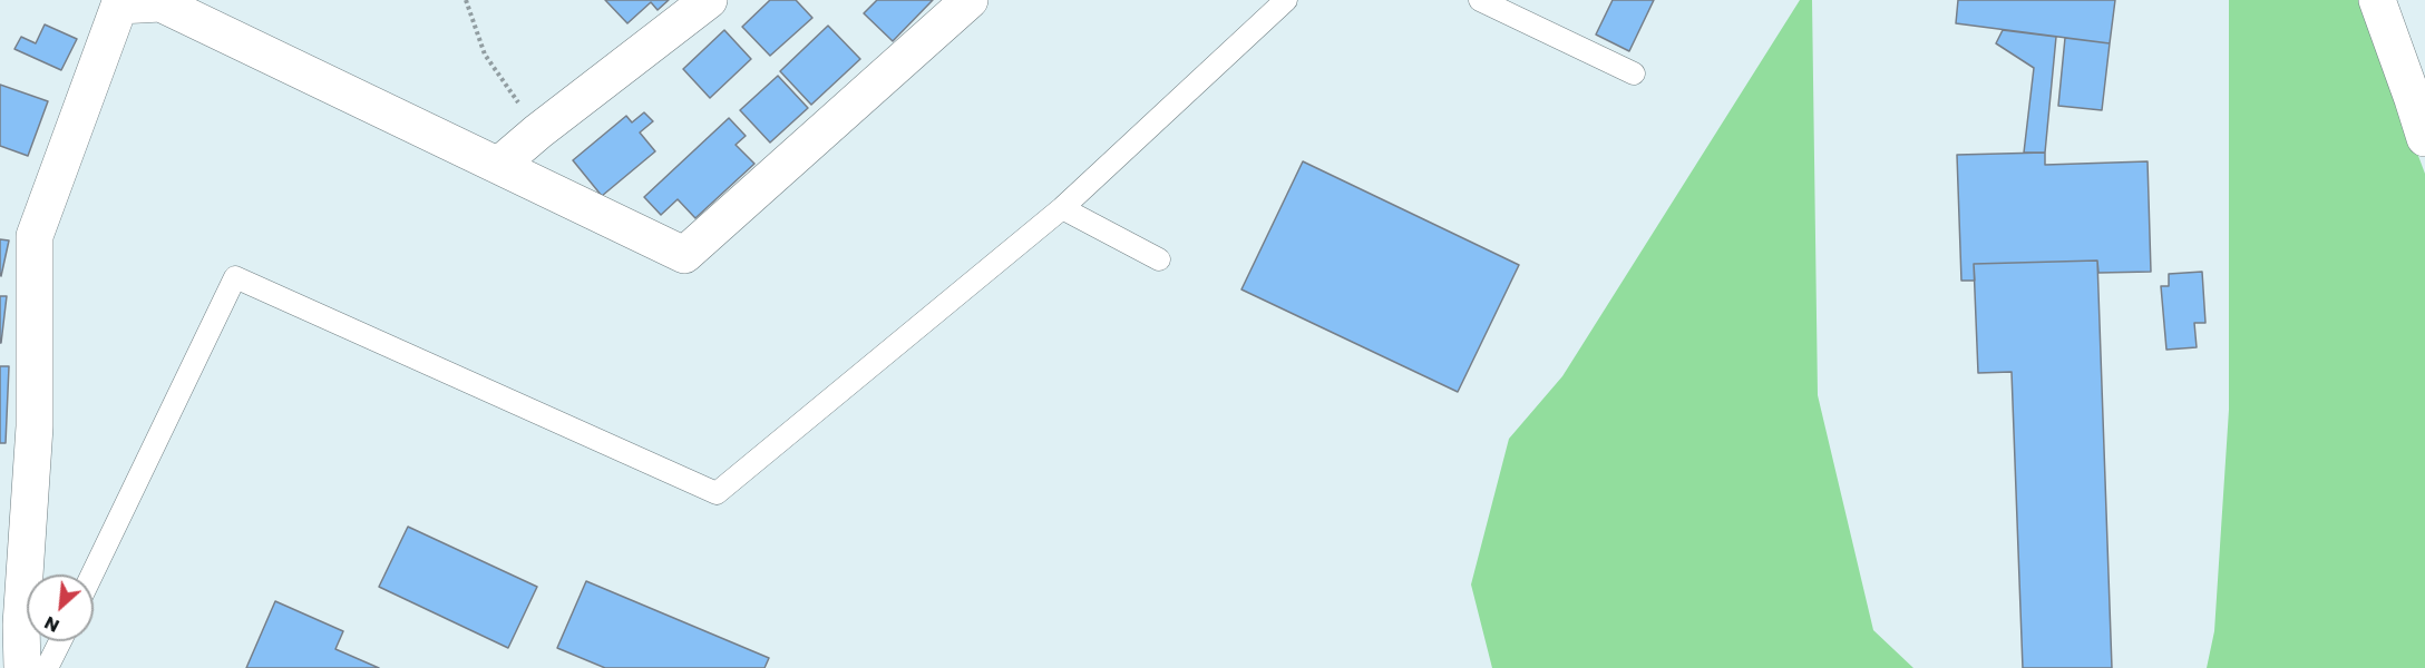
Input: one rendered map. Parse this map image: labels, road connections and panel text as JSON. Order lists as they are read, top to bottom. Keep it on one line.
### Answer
{"north":"bottom left"}
